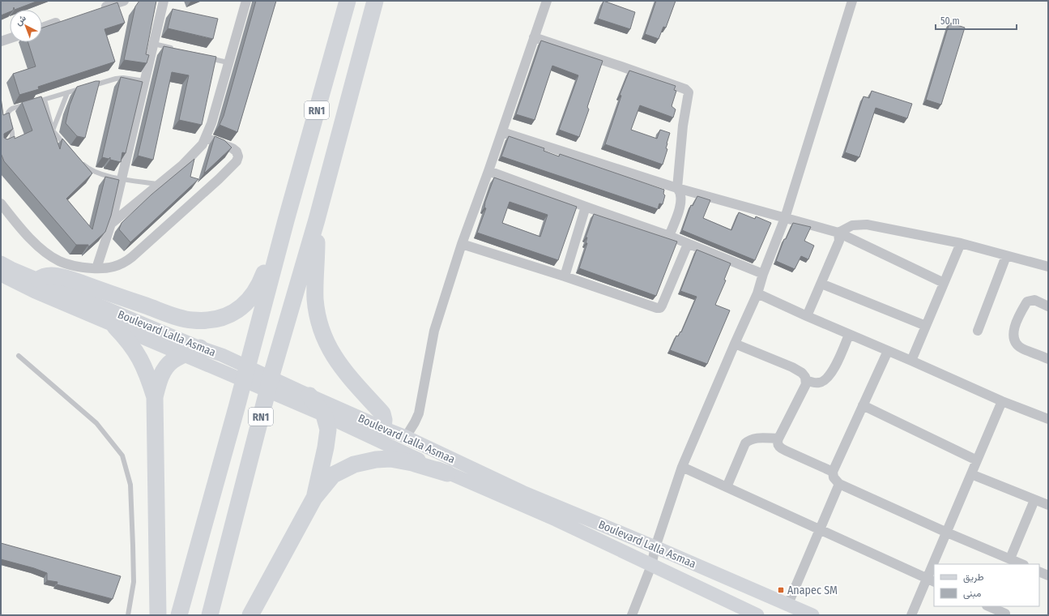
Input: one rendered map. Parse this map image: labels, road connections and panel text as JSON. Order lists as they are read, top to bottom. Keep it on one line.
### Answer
{"streets":{"highway":["RN1"],"main road":["Boulevard Lalla Asmaa"]},"places":{"transit":["Anapec SM"]},"legend":["طريق","مبنى"],"scale_bar":"50 m","north":"top left"}
